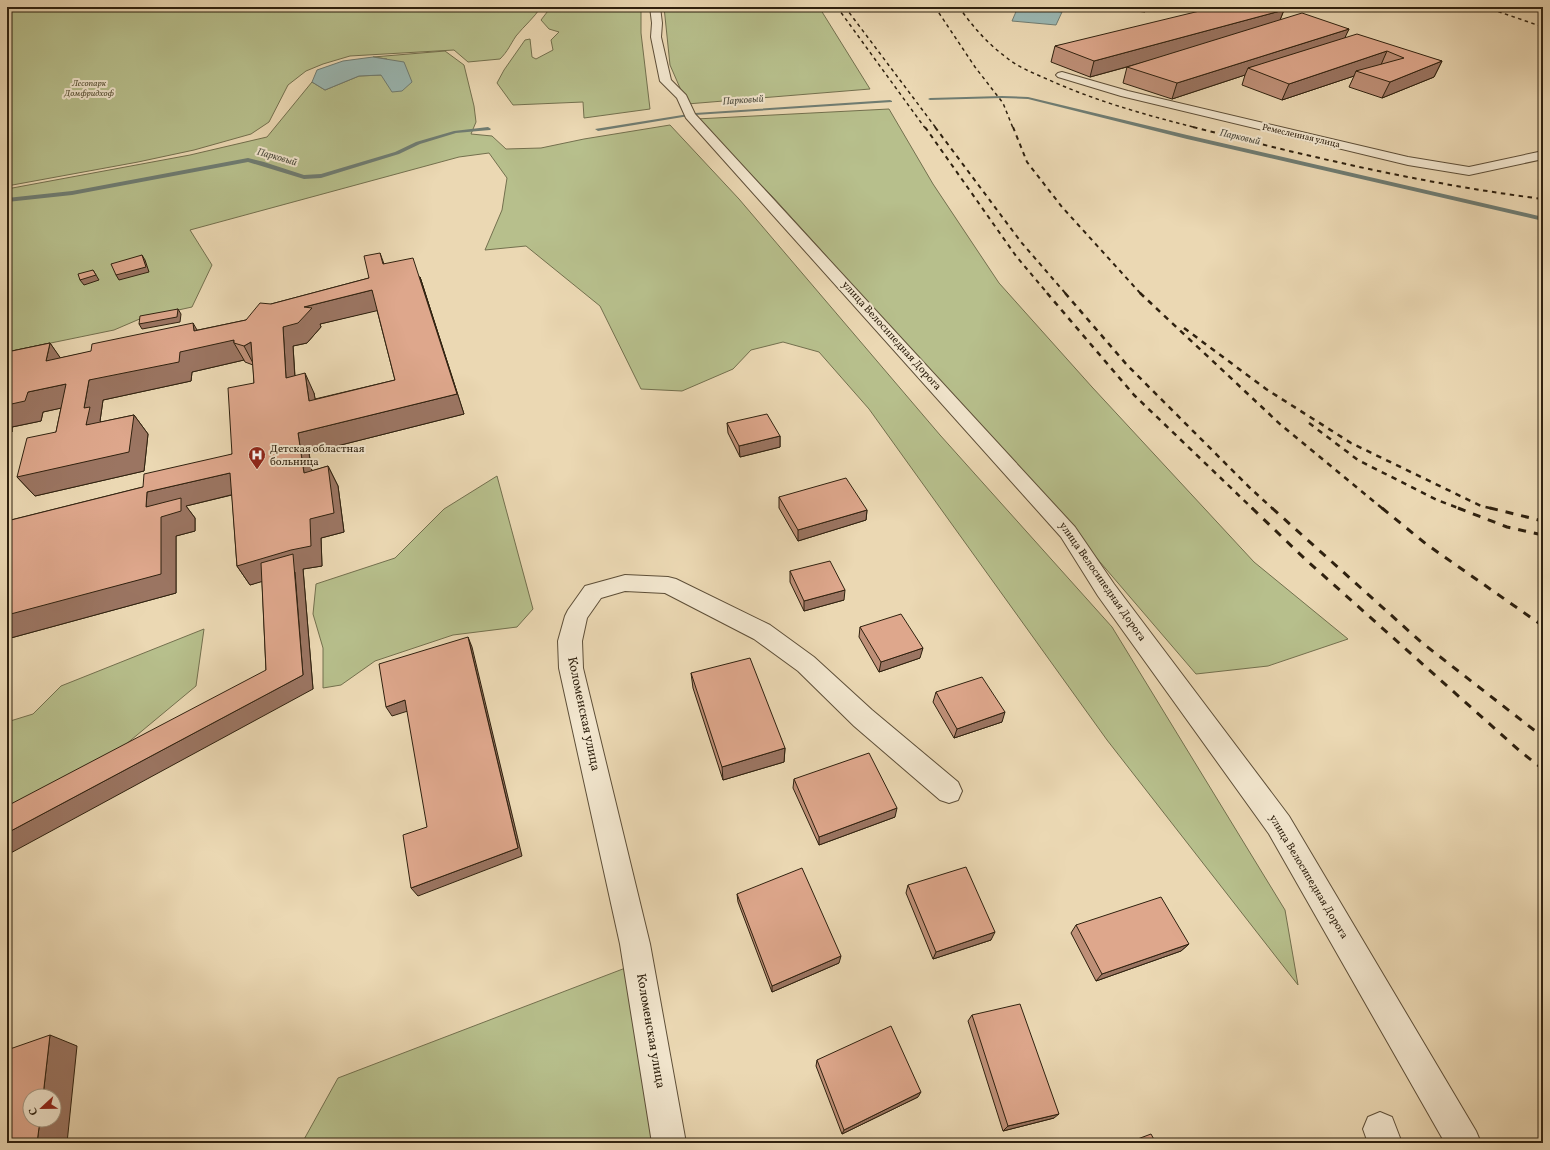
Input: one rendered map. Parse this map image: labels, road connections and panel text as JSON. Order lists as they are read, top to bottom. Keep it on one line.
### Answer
{"streets":{"street":["Ремесленная улица","улица Велосипедная Дорога","Коломенская улица"]},"water":["Парковый"],"parks":["Лесопарк Домфридхоф"],"places":{"hospital":["Детская областная больница"]},"north":"left"}
